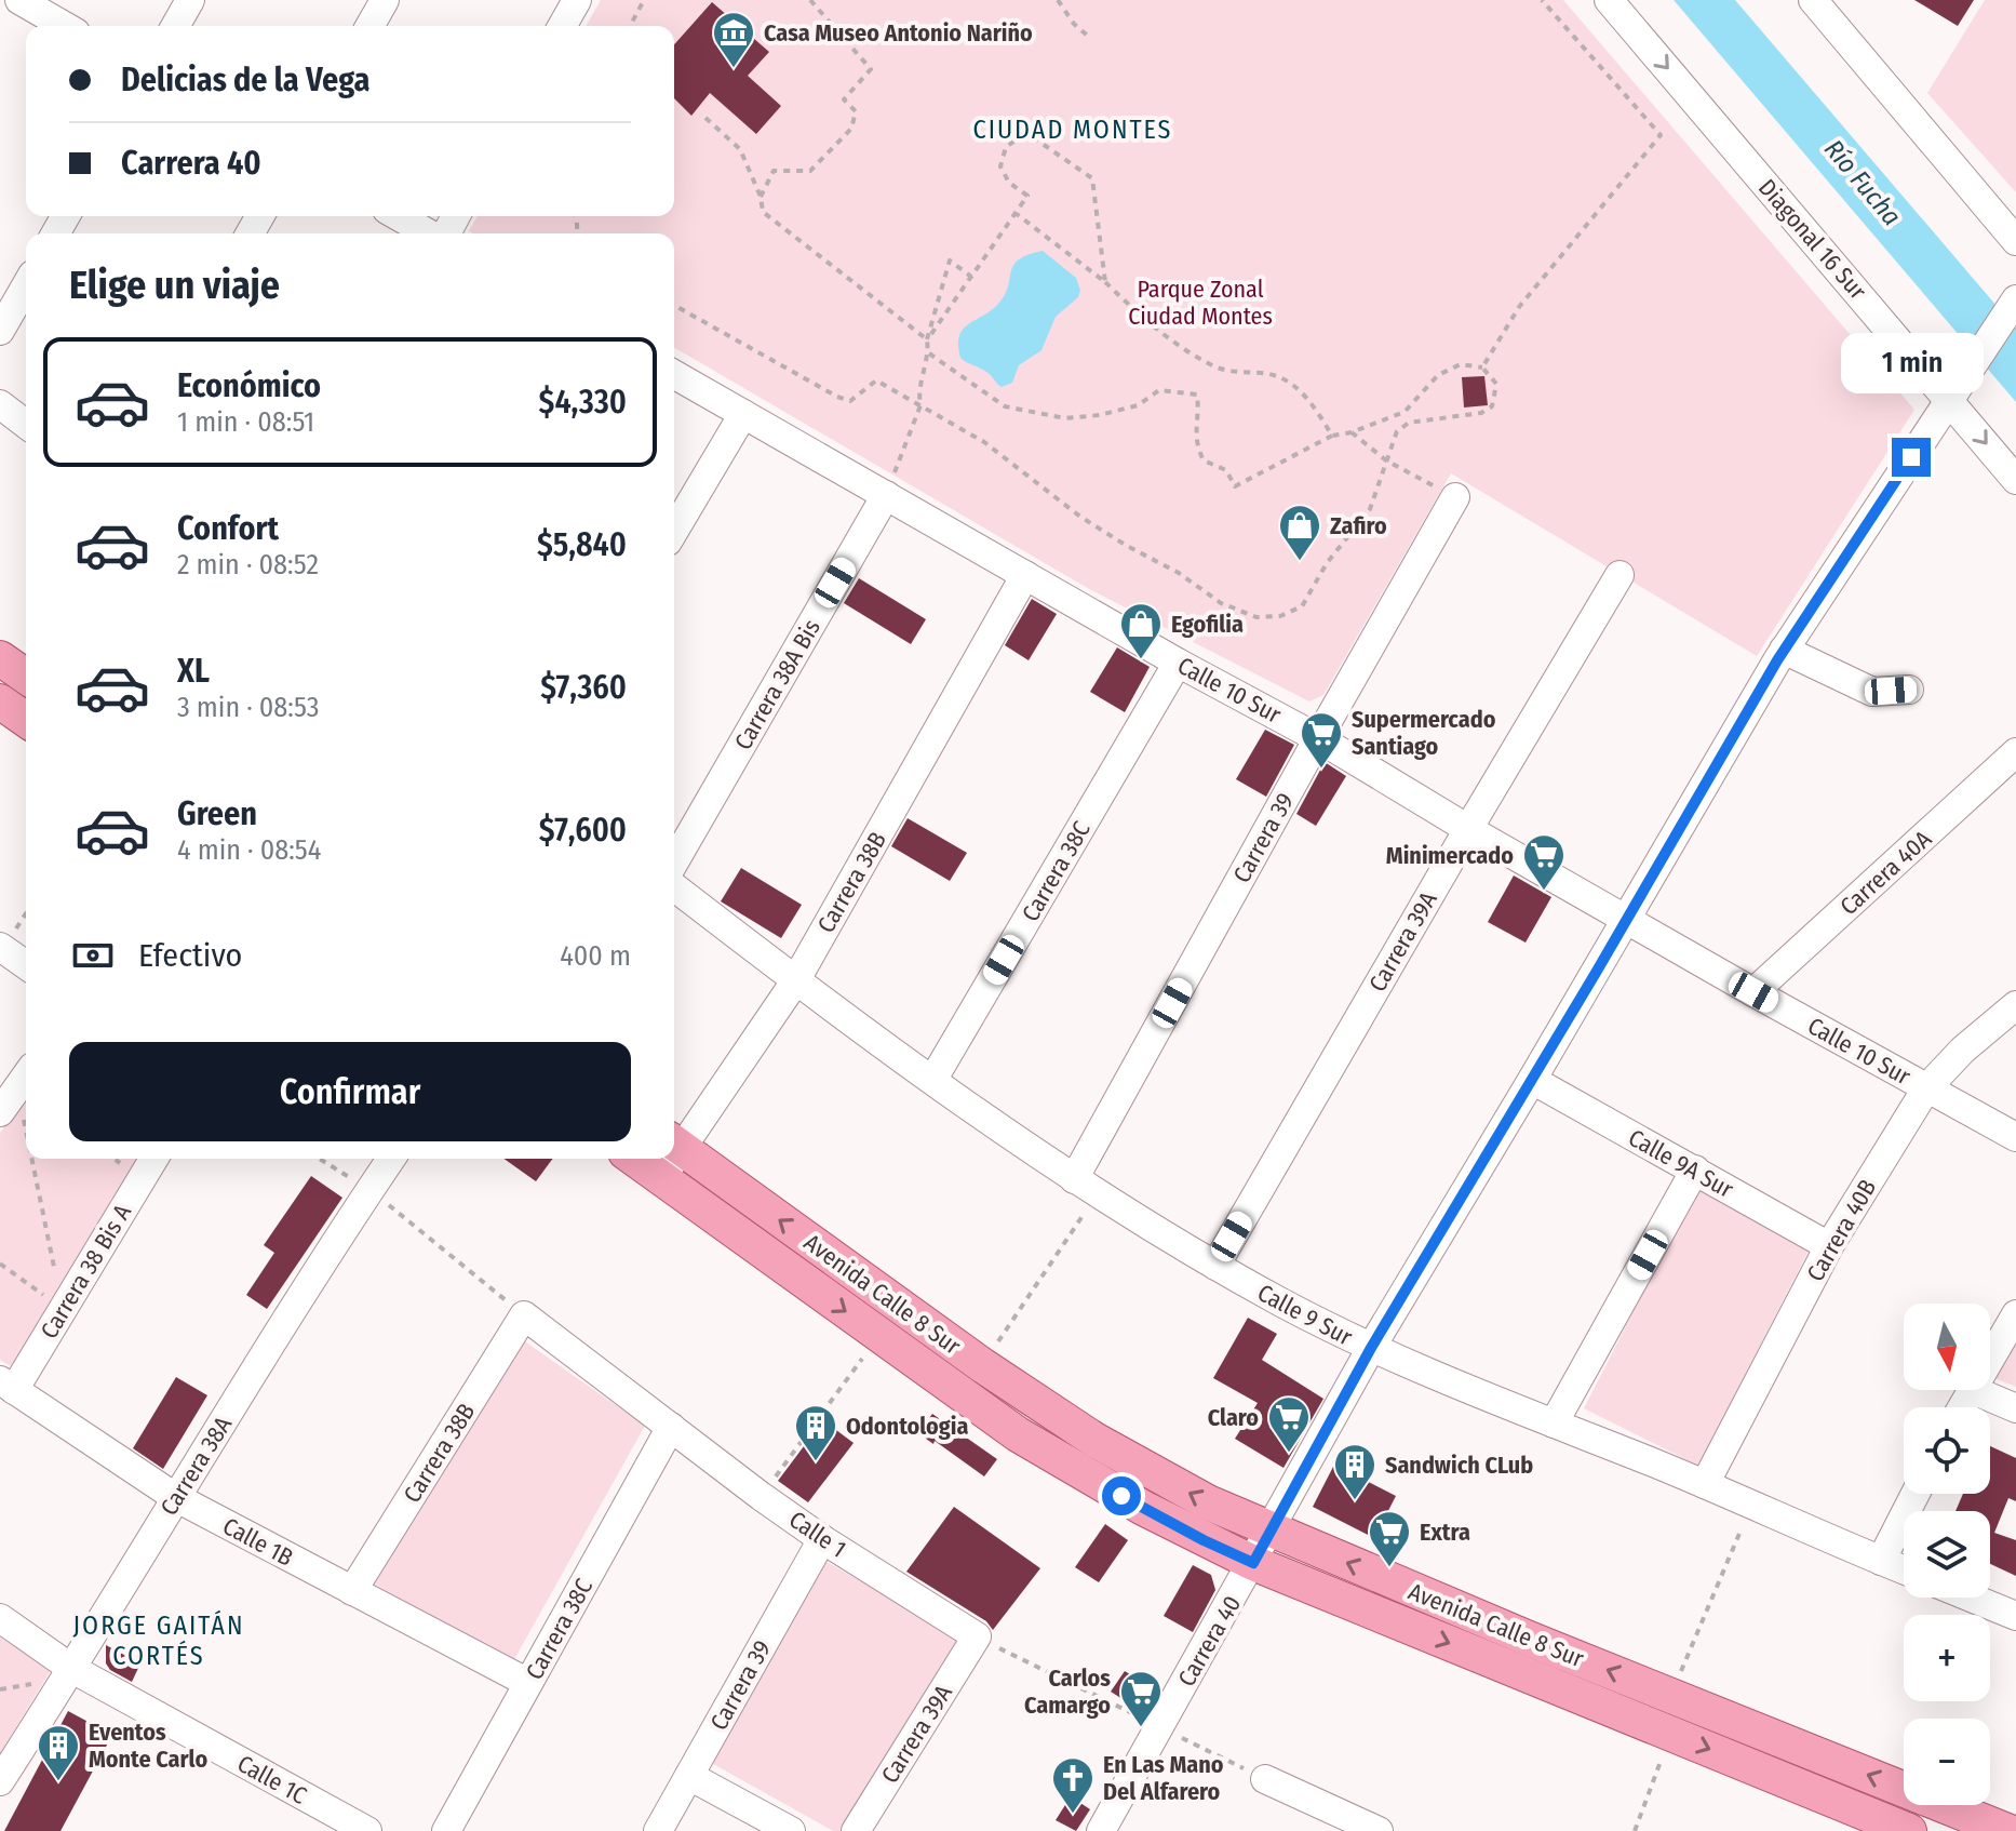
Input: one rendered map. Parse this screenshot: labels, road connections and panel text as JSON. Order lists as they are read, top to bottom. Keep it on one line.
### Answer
{"streets":{"main road":["Avenida Calle 8 Sur"],"street":["Diagonal 16 Sur","Carrera 38A Bis","Calle 10 Sur","Carrera 39","Carrera 38C","Carrera 40A","Carrera 38B","Carrera 39A","Calle 9A Sur","Carrera 40B","Carrera 38 Bis A","Calle 9 Sur","Carrera 38A","Calle 1","Calle 1B","Carrera 40","Calle 1C"]},"crossings":[["Diagonal 16 Sur","Carrera 40"],["Carrera 38A Bis","Calle 10 Sur"],["Calle 10 Sur","Carrera 39"],["Calle 10 Sur","Carrera 38C"],["Calle 10 Sur","Carrera 40A"],["Calle 10 Sur","Carrera 38B"],["Calle 10 Sur","Carrera 39A"],["Calle 10 Sur","Carrera 40B"],["Calle 10 Sur","Carrera 40"],["Carrera 39","Calle 9 Sur"],["Carrera 39","Calle 1"],["Carrera 38C","Calle 9 Sur"],["Carrera 38C","Calle 1"],["Carrera 38C","Calle 1B"],["Carrera 38B","Avenida Calle 8 Sur"],["Carrera 38B","Calle 9 Sur"],["Carrera 38B","Calle 1"],["Carrera 38B","Calle 1B"],["Carrera 39A","Calle 9 Sur"],["Carrera 39A","Calle 1"],["Calle 9A Sur","Carrera 40B"],["Calle 9A Sur","Carrera 40"],["Carrera 40B","Calle 9 Sur"],["Carrera 38 Bis A","Calle 1B"],["Avenida Calle 8 Sur","Carrera 40"],["Calle 9 Sur","Carrera 40"],["Carrera 38A","Calle 1B"],["Carrera 38A","Calle 1C"]],"districts":["CIUDAD MONTES","JORGE GAITÁN CORTÉS"],"water":["Río Fucha"],"parks":["Parque Zonal Ciudad Montes"],"places":{"museum":["Casa Museo Antonio Nariño"],"shop":["Zafiro","Egofilia"],"supermarket":["Supermercado Santiago","Minimercado","Claro","Extra","Carlos Camargo"],"building":["Odontologia","Sandwich CLub","Eventos Monte Carlo"],"church":["En Las Mano Del Alfarero"]},"north":"bottom","page":{"banner":["Delicias de la Vega","Carrera 40"],"heading":"Elige un viaje","bubble":"1 min","list":[{"name":"Económico","note":"1 min · 08:51","value":"$4,330"},{"name":"Confort","note":"2 min · 08:52","value":"$5,840"},{"name":"XL","note":"3 min · 08:53","value":"$7,360"},{"name":"Green","note":"4 min · 08:54","value":"$7,600"}],"pay":["Efectivo","400 m"],"buttons":"Confirmar","map_buttons":["+","−"]}}
